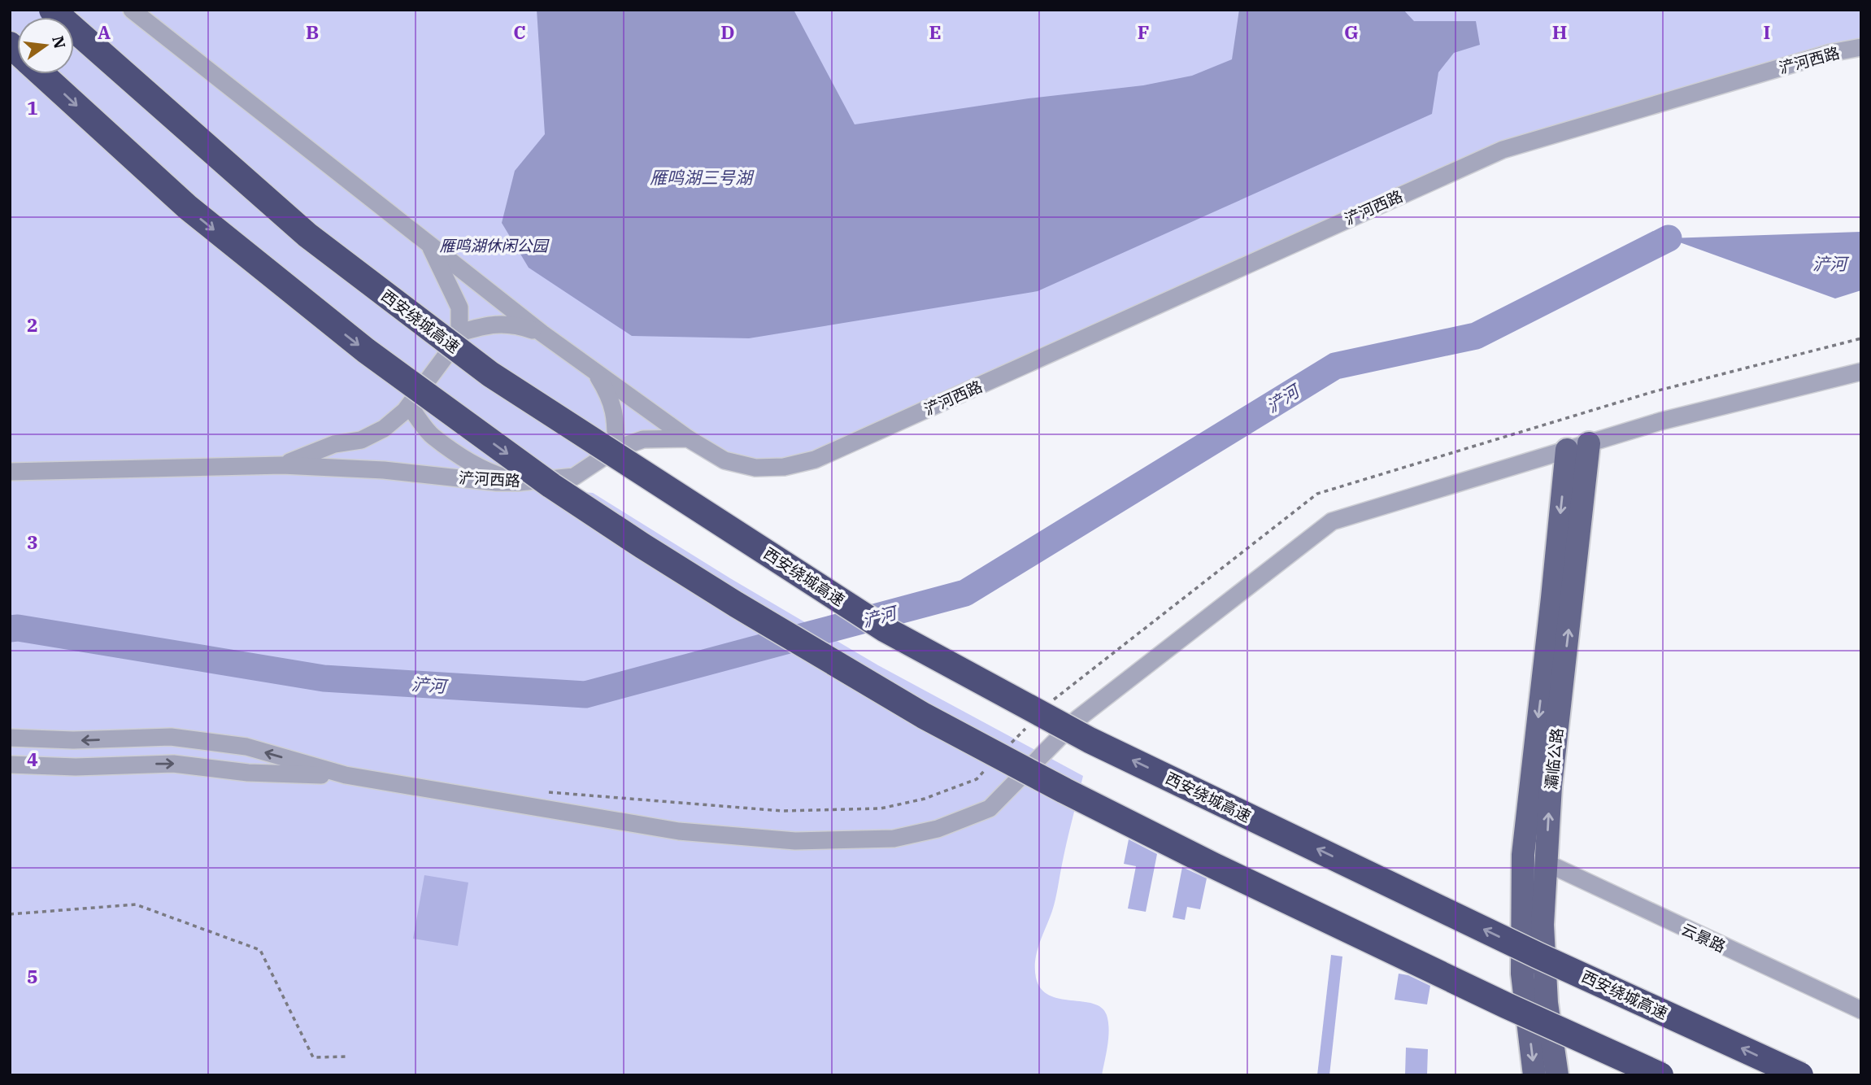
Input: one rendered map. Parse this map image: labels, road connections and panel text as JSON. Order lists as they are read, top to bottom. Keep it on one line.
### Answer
{"streets":{"highway":["西安绕城高速"],"main road":["灞临公路"],"street":["浐河西路","云景路"]},"crossings":[["灞临公路","云景路"]],"water":["雁鸣湖三号湖","浐河"],"parks":["雁鸣湖休闲公园"],"north":"right","grid":{"columns":["A","B","C","D","E","F","G","H","I"],"rows":["1","2","3","4","5"]}}
